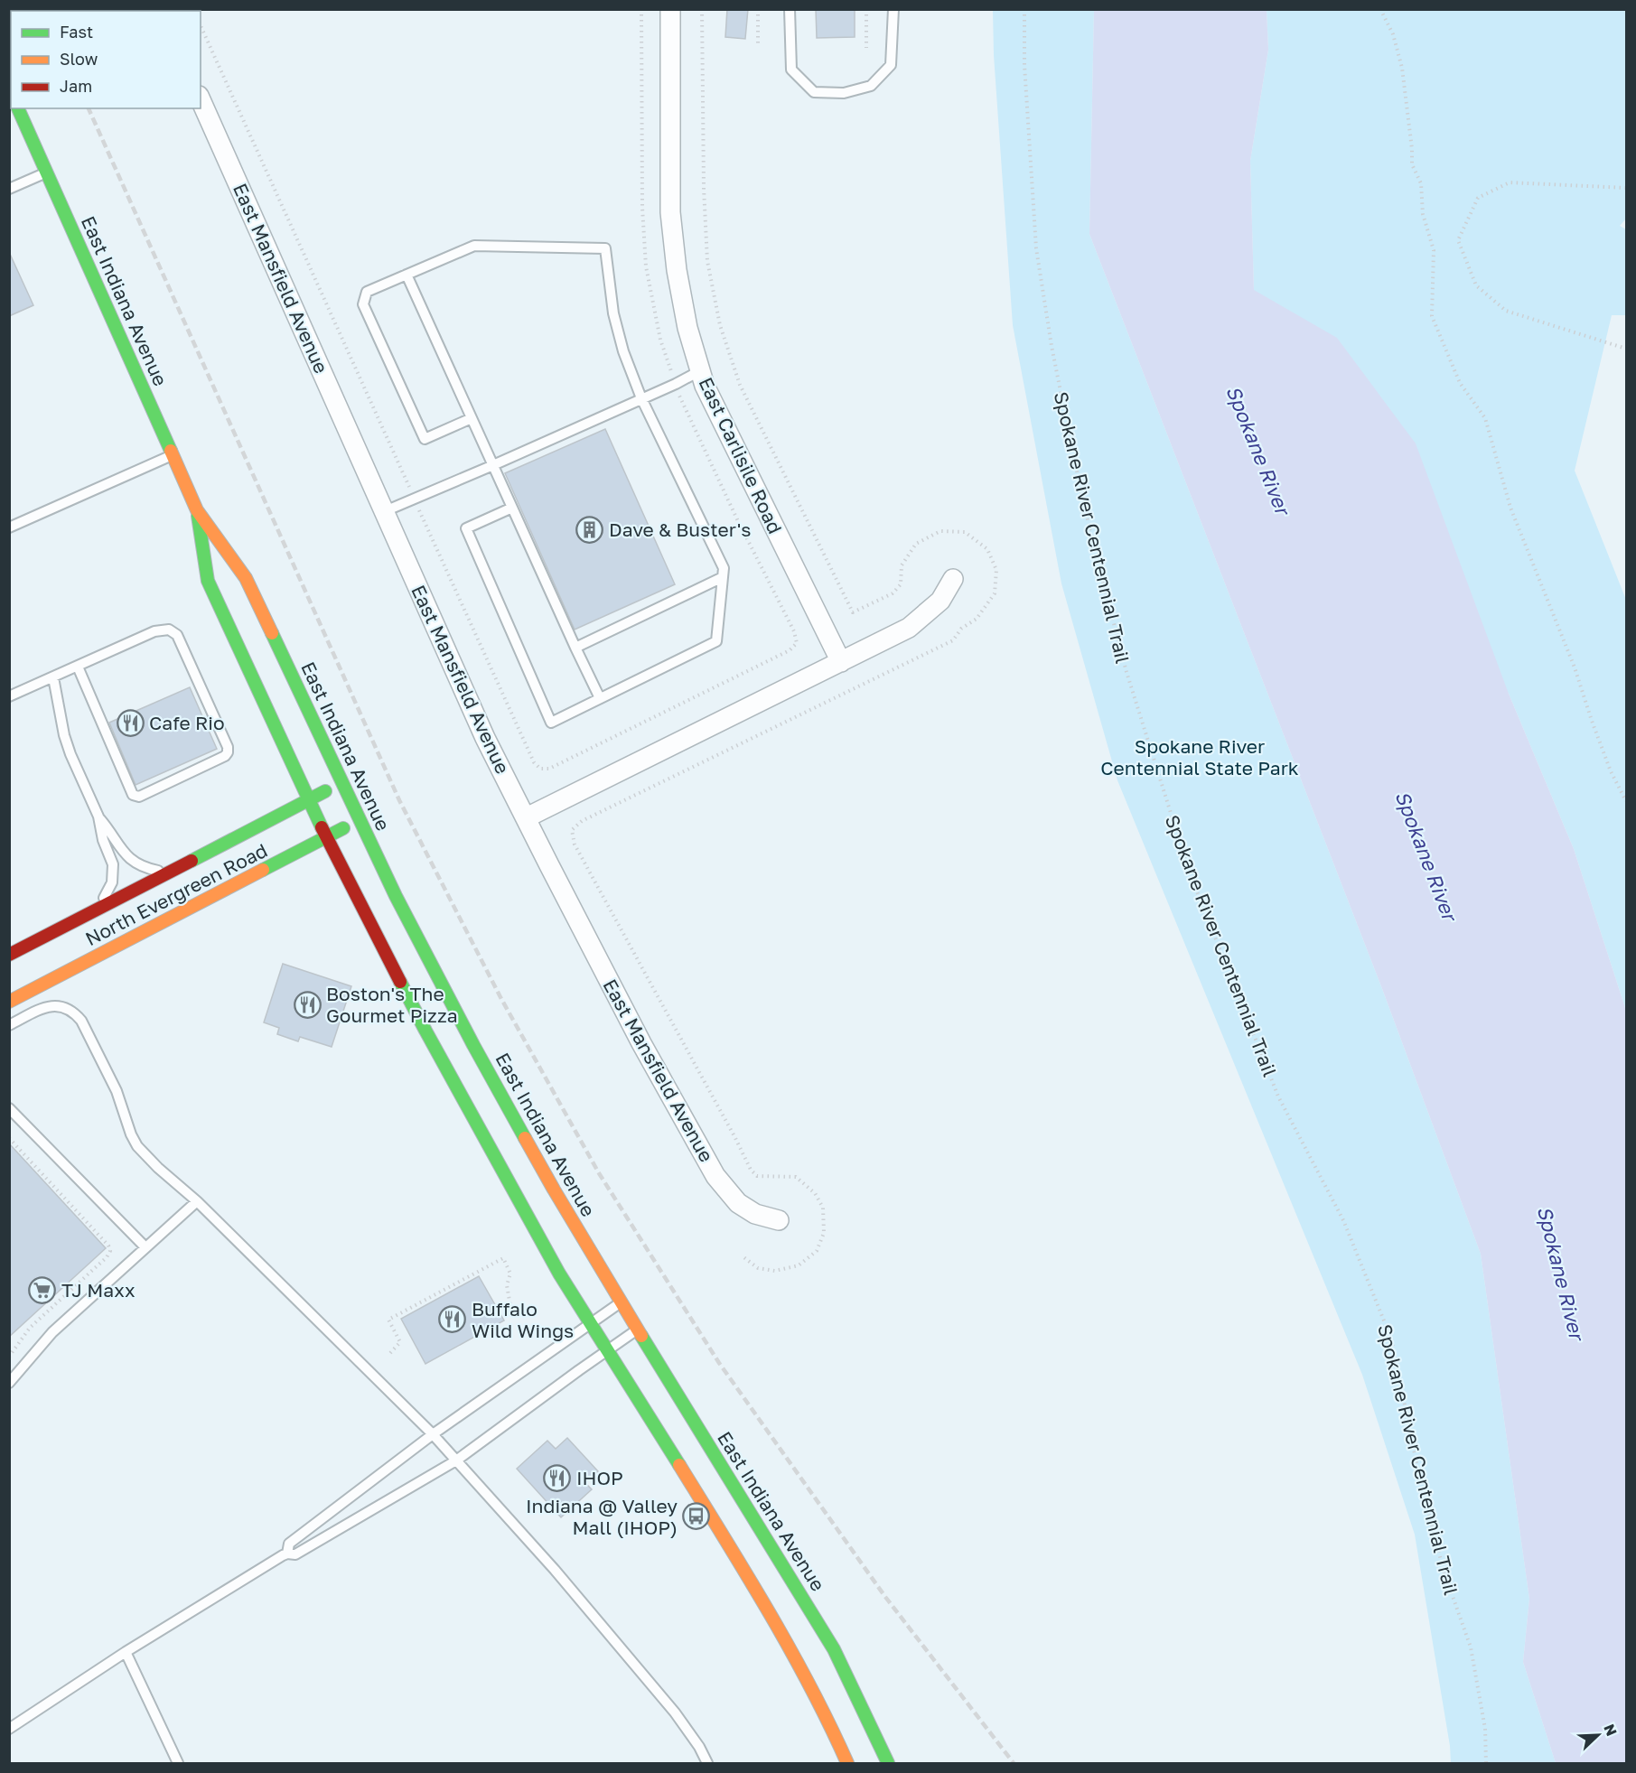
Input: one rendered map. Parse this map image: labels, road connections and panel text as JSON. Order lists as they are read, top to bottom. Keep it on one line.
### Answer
{"streets":{"main road":["East Indiana Avenue","North Evergreen Road"],"street":["East Mansfield Avenue","East Carlisile Road"],"path":["Spokane River Centennial Trail"]},"crossings":[["East Indiana Avenue","North Evergreen Road"]],"water":["Spokane River"],"parks":["Spokane River Centennial State Park"],"places":{"building":["Dave & Buster's"],"restaurant":["Cafe Rio","Boston's The Gourmet Pizza","Buffalo Wild Wings","IHOP"],"supermarket":["TJ Maxx"],"bus stop":["Indiana @ Valley Mall (IHOP)"]},"legend":["Fast","Slow","Jam"],"north":"top right"}
